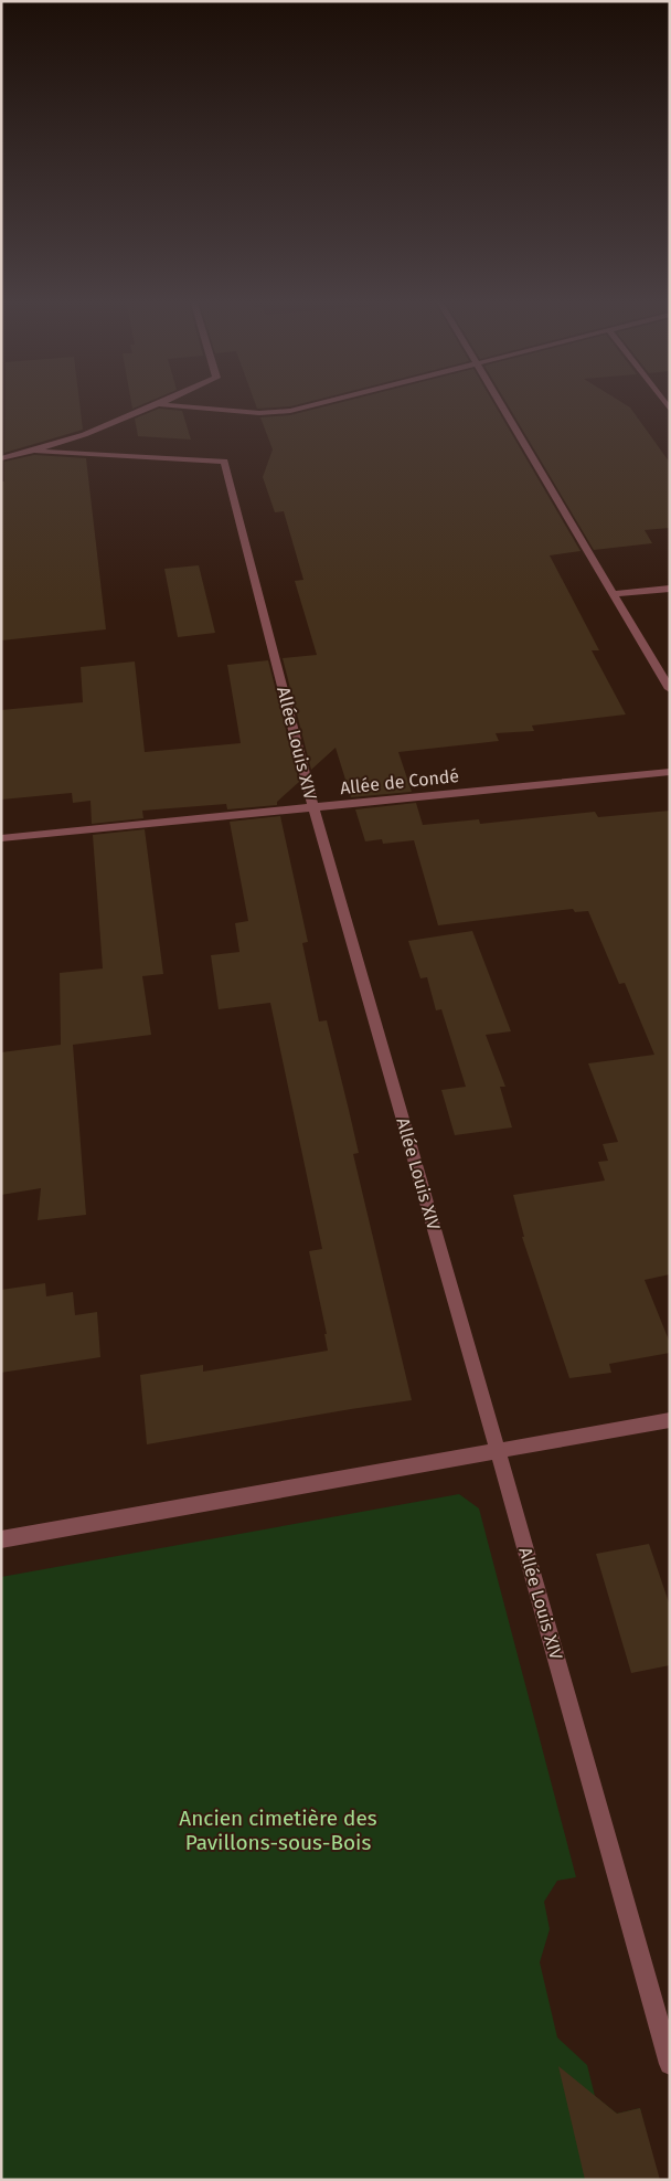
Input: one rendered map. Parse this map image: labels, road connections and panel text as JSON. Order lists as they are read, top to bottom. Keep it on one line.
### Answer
{"streets":{"street":["Allée Louis XIV","Allée de Condé"]},"crossings":[["Allée Louis XIV","Allée de Condé"]],"parks":["Ancien cimetière des Pavillons-sous-Bois"]}
